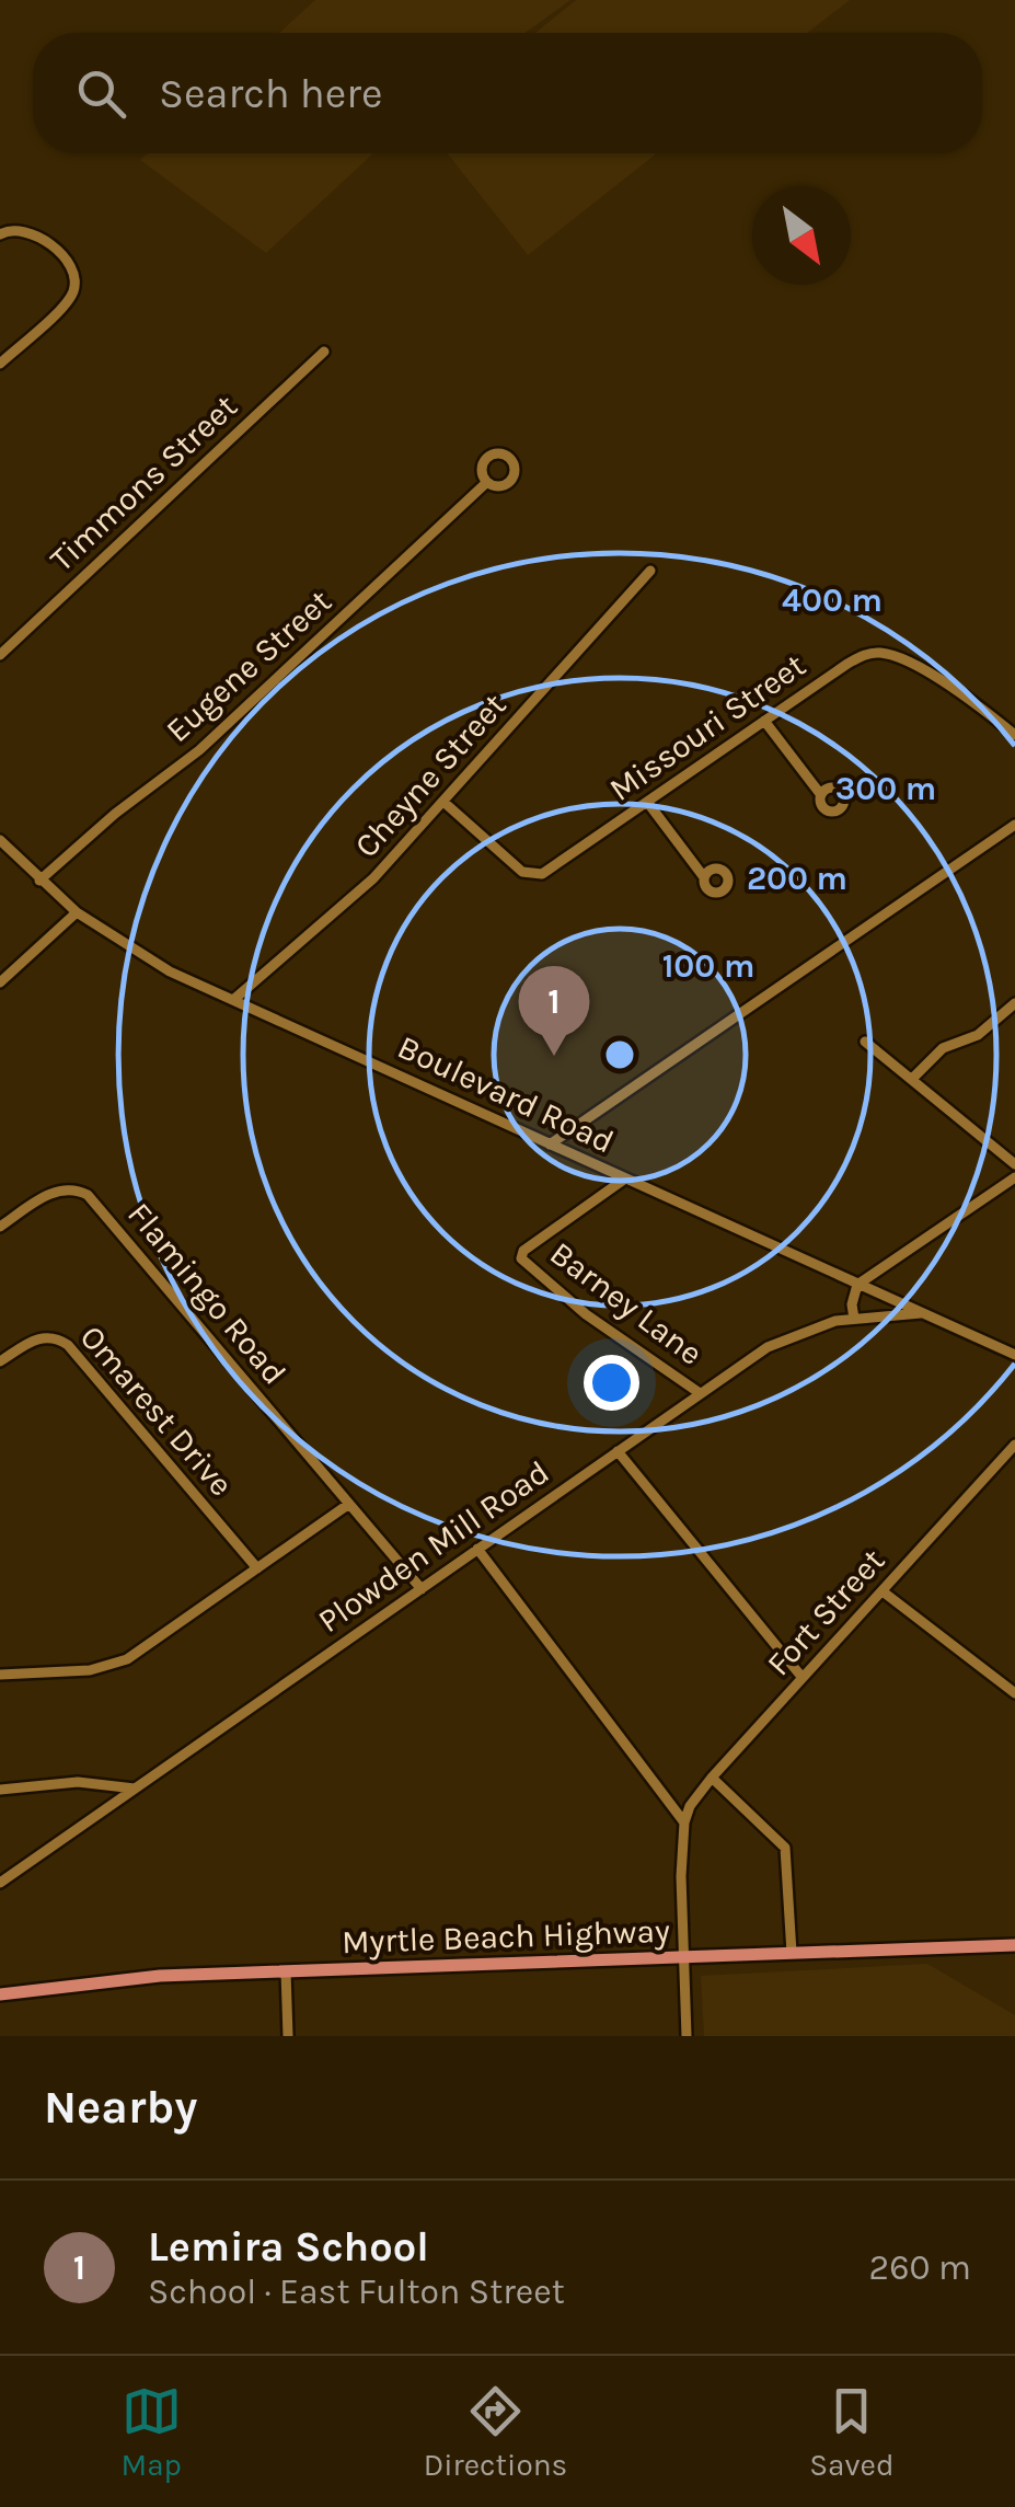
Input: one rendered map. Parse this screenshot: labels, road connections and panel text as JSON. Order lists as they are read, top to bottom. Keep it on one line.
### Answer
{"streets":{"main road":["Myrtle Beach Highway"],"street":["Timmons Street","Eugene Street","Missouri Street","Cheyne Street","Boulevard Road","Flamingo Road","Barney Lane","Omarest Drive","Plowden Mill Road","Fort Street"]},"crossings":[["Eugene Street","Boulevard Road"],["Missouri Street","Cheyne Street"],["Cheyne Street","Boulevard Road"],["Boulevard Road","Barney Lane"],["Boulevard Road","Plowden Mill Road"],["Flamingo Road","Plowden Mill Road"],["Barney Lane","Plowden Mill Road"]],"north":"bottom right","page":{"search":"Search here","pins":"1","heading":"Nearby","list":[{"mark":"1","name":"Lemira School","note":"School · East Fulton Street","value":"260 m"}],"nav":["Map","Directions","Saved"]},"rings":["400 m","300 m","200 m","100 m"]}
